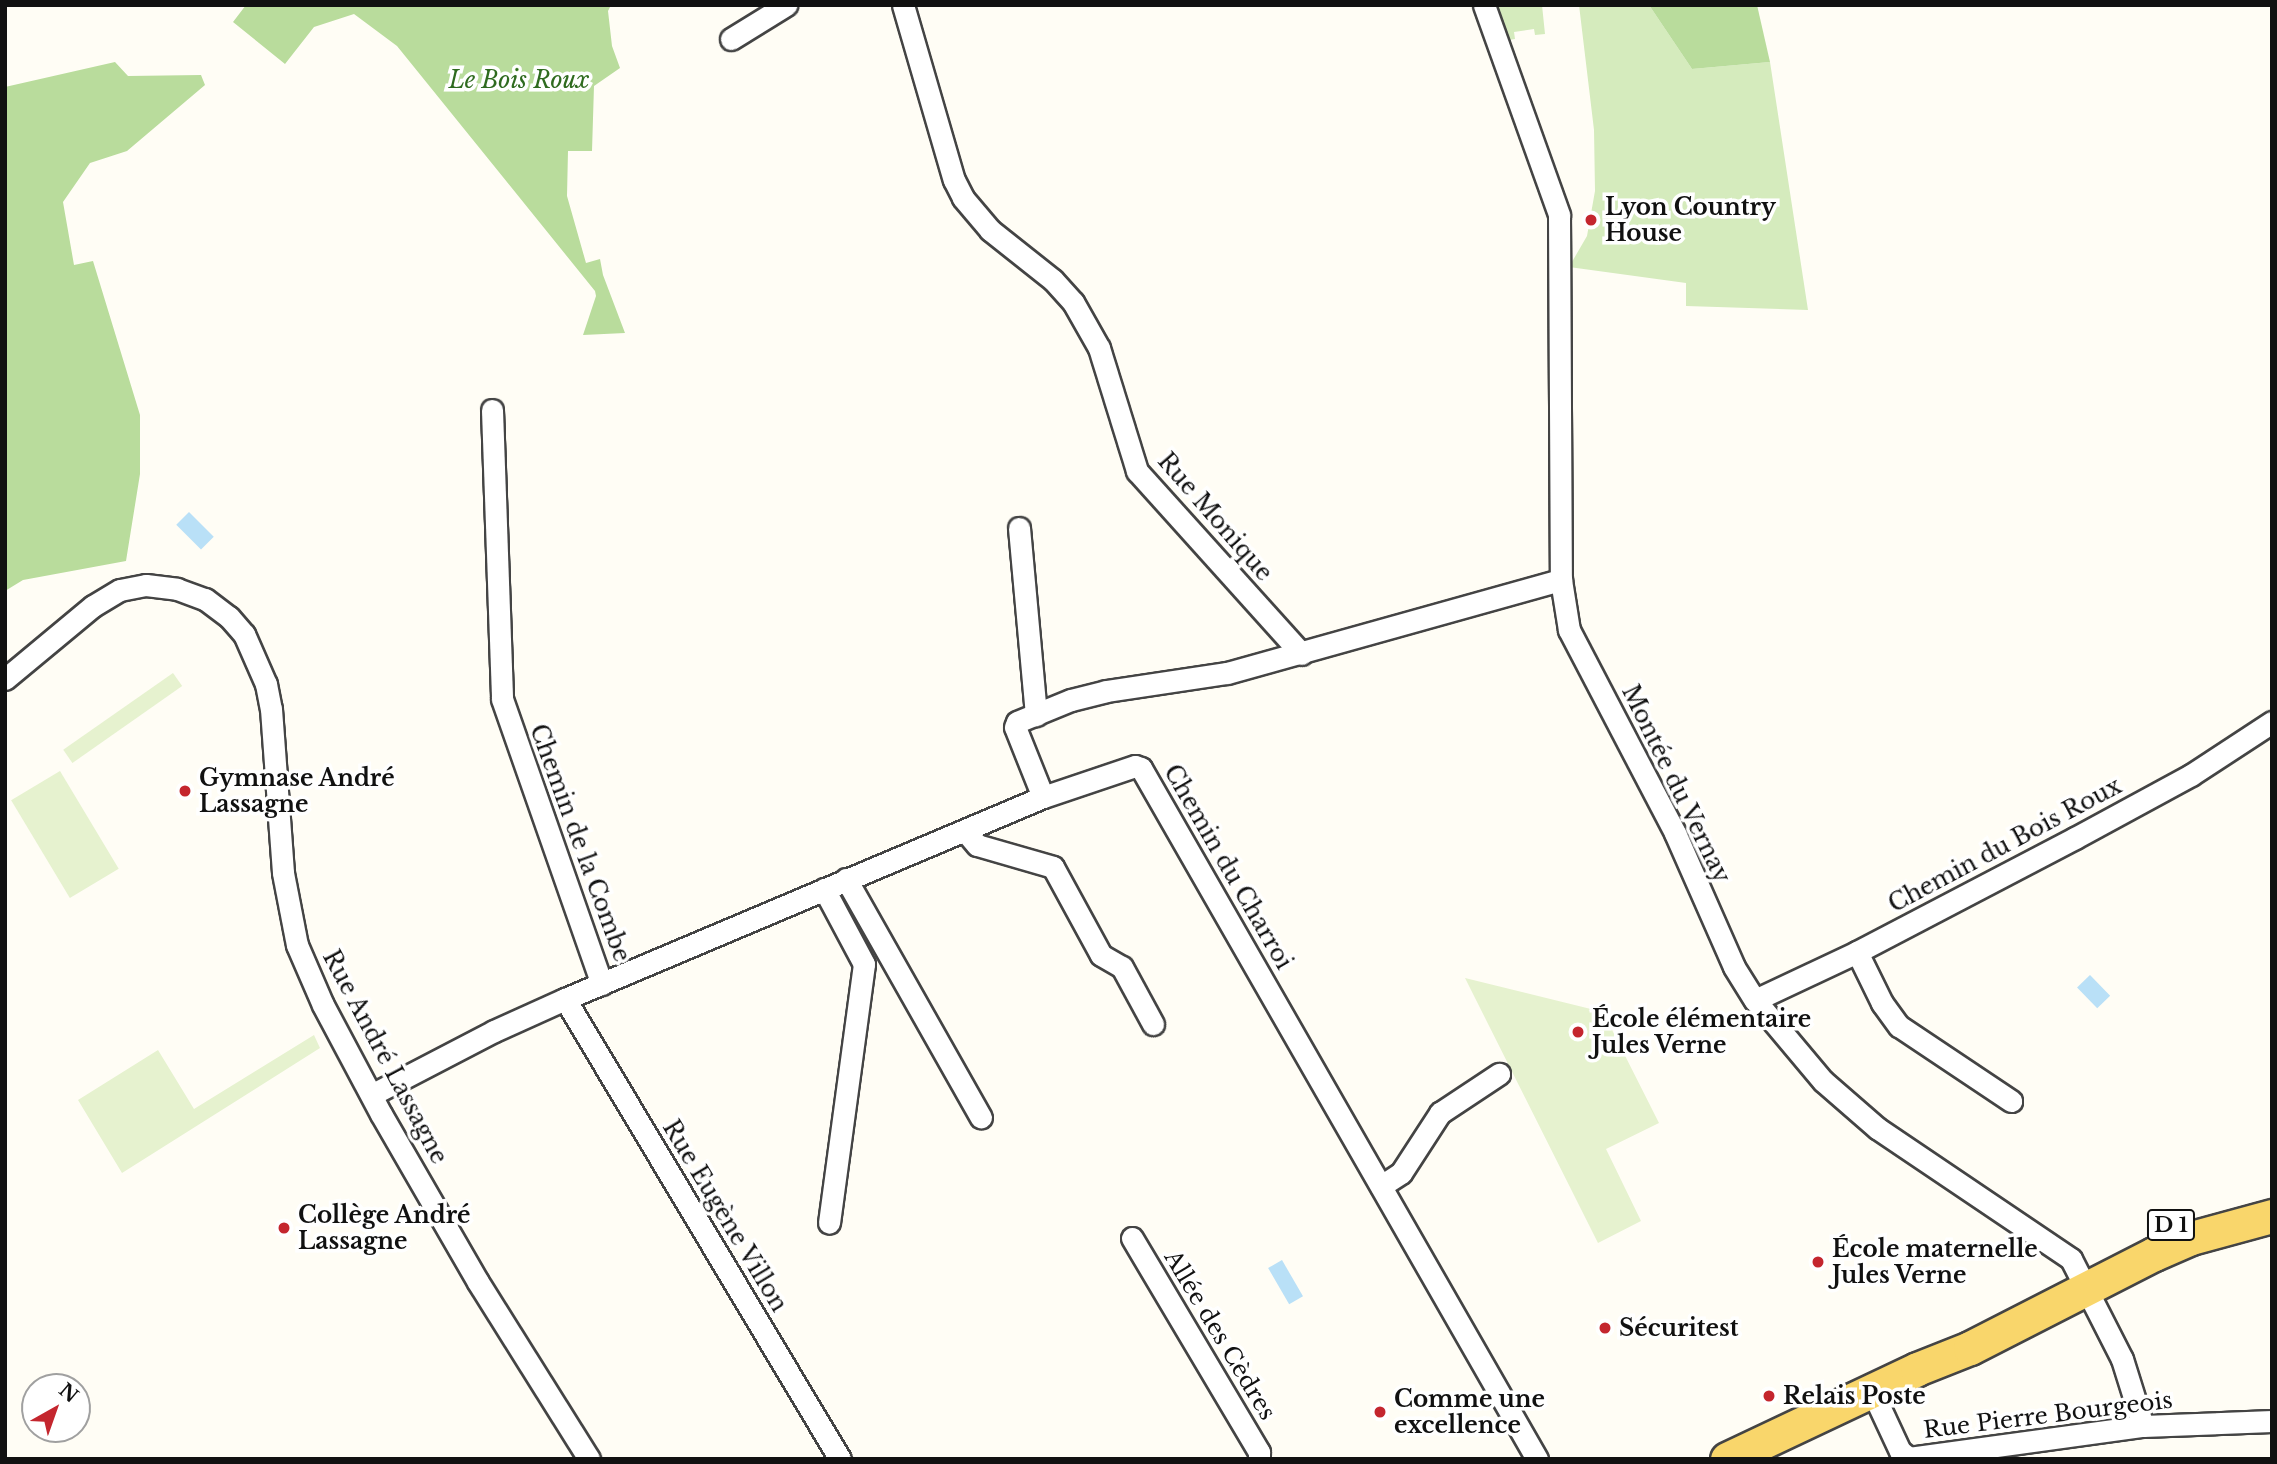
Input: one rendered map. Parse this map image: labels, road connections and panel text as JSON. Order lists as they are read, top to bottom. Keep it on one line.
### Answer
{"streets":{"main road":["D 1"],"street":["Rue Monique","Montée du Vernay","Chemin de la Combe","Chemin du Bois Roux","Chemin du Charroi","Rue André Lassagne","Rue Eugène Villon","Allée des Cèdres","Rue Pierre Bourgeois"]},"crossings":[["Montée du Vernay","Chemin du Bois Roux"],["Montée du Vernay","D 1"],["Montée du Vernay","Rue Pierre Bourgeois"],["Chemin de la Combe","Chemin du Charroi"],["D 1","Rue Pierre Bourgeois"]],"parks":["Le Bois Roux"],"places":["Lyon Country House","Gymnase André Lassagne","École élémentaire Jules Verne","Collège André Lassagne","École maternelle Jules Verne","Sécuritest","Relais Poste","Comme une excellence"],"north":"top right"}
